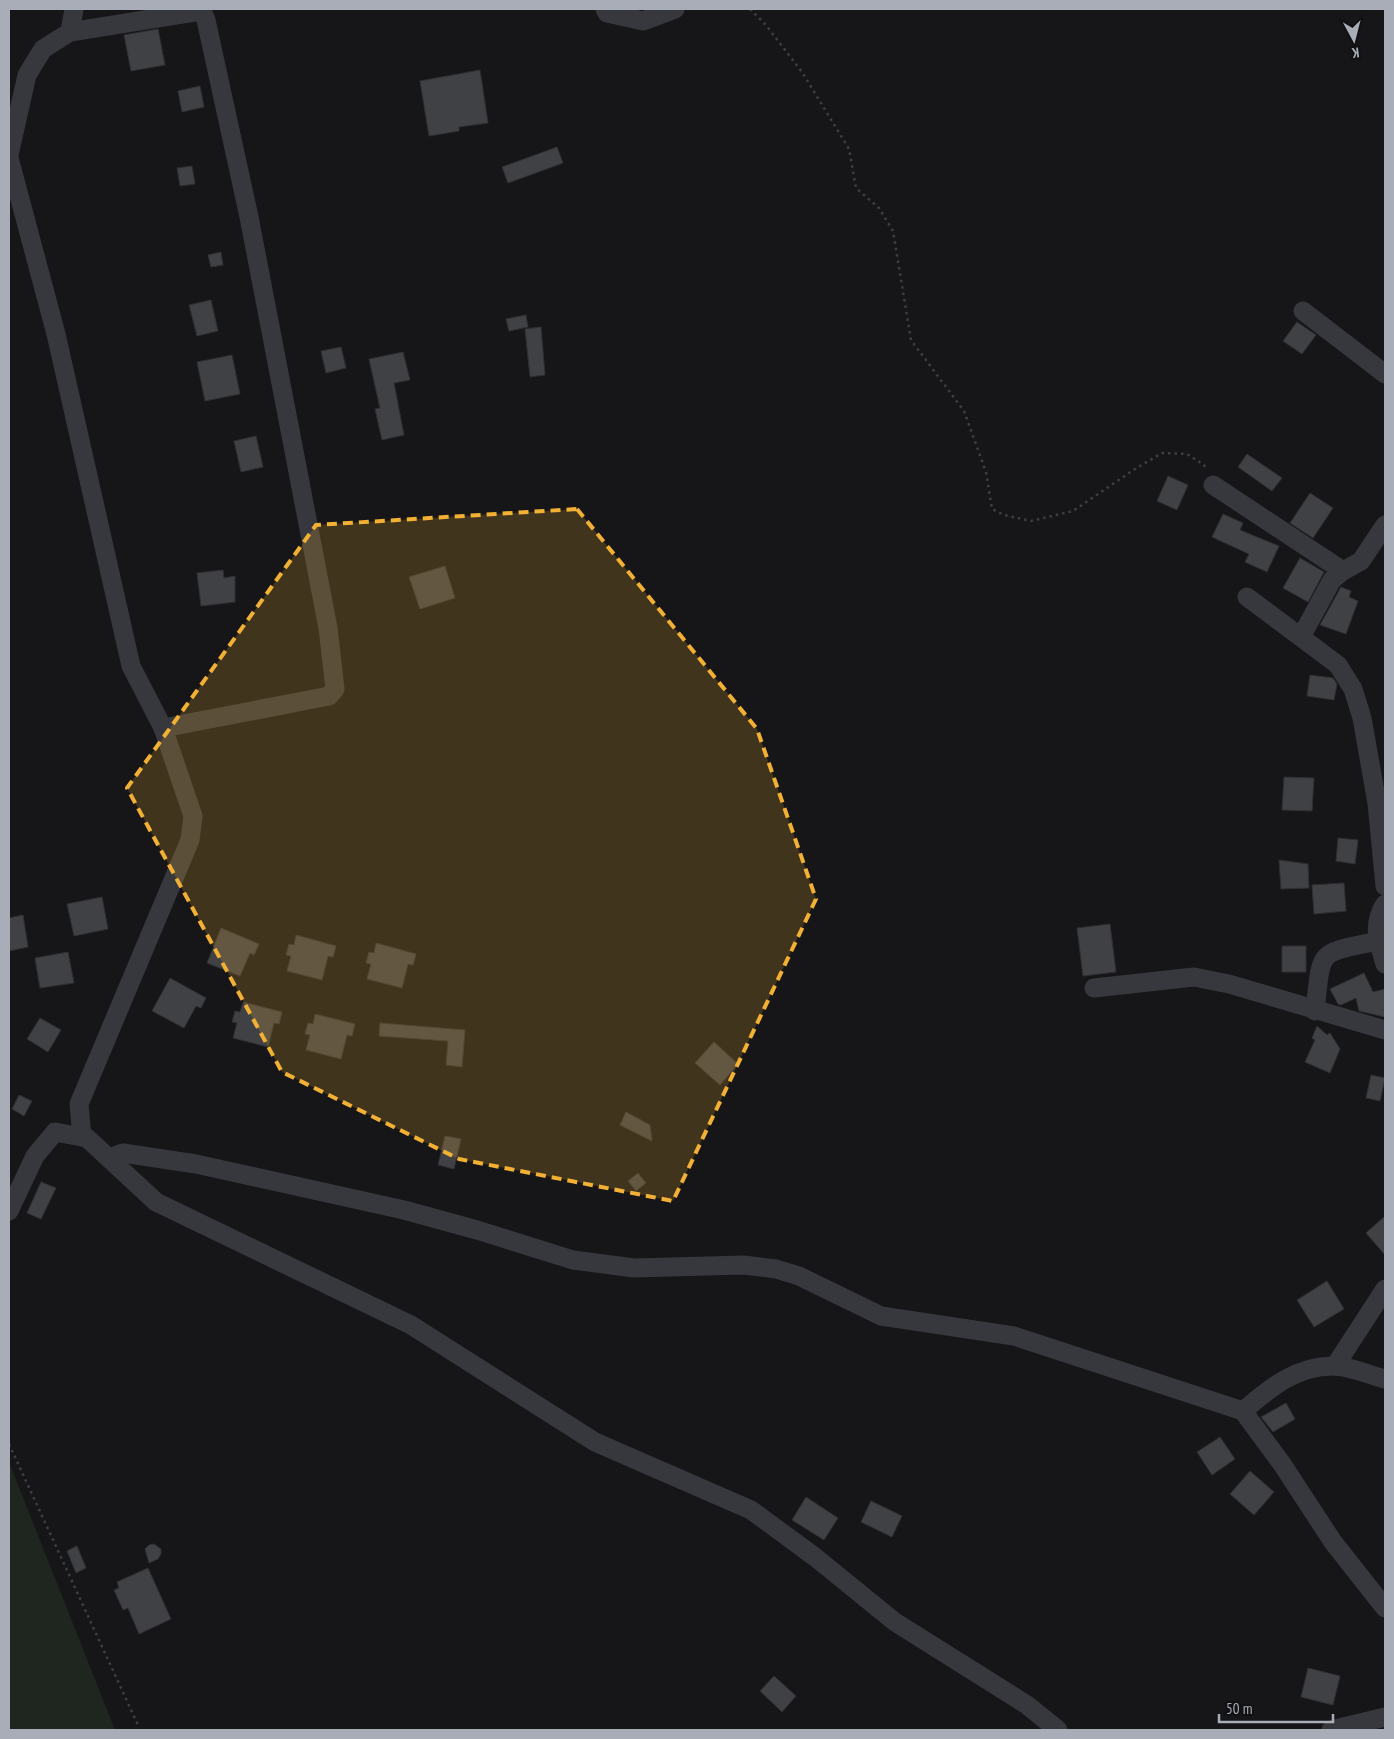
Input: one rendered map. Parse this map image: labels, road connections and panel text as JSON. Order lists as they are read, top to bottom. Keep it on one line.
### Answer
{"scale_bar":"50 m","north":"bottom"}
